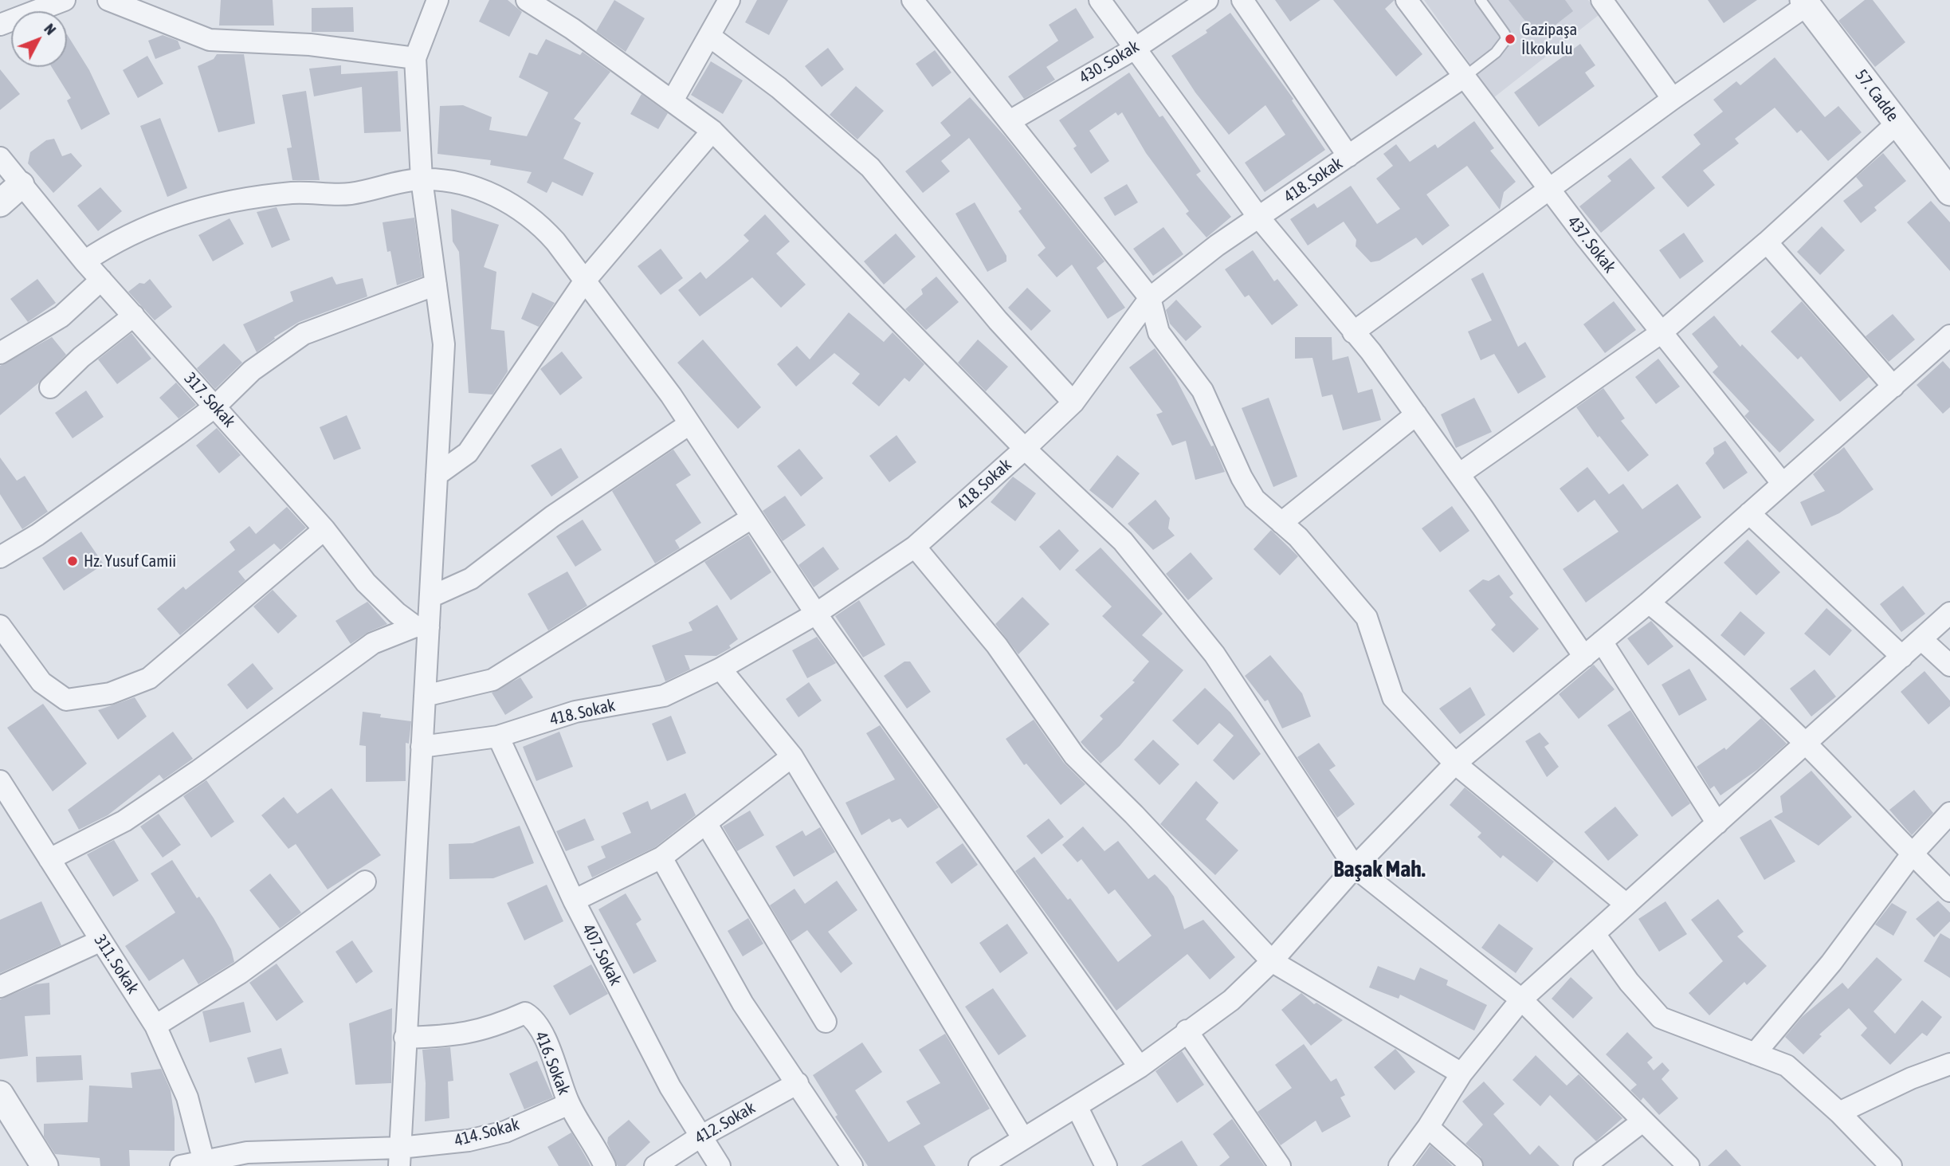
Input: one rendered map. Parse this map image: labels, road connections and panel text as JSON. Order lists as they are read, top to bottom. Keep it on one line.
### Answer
{"streets":{"street":["430. Sokak","57. Cadde","418. Sokak","437. Sokak","317. Sokak","407. Sokak","311. Sokak","416. Sokak","412. Sokak","414. Sokak"]},"crossings":[["418. Sokak","437. Sokak"],["418. Sokak","407. Sokak"],["407. Sokak","412. Sokak"],["311. Sokak","414. Sokak"],["416. Sokak","414. Sokak"]],"districts":["Başak Mah."],"places":["Gazipaşa İlkokulu","Hz. Yusuf Camii"],"north":"top right"}
